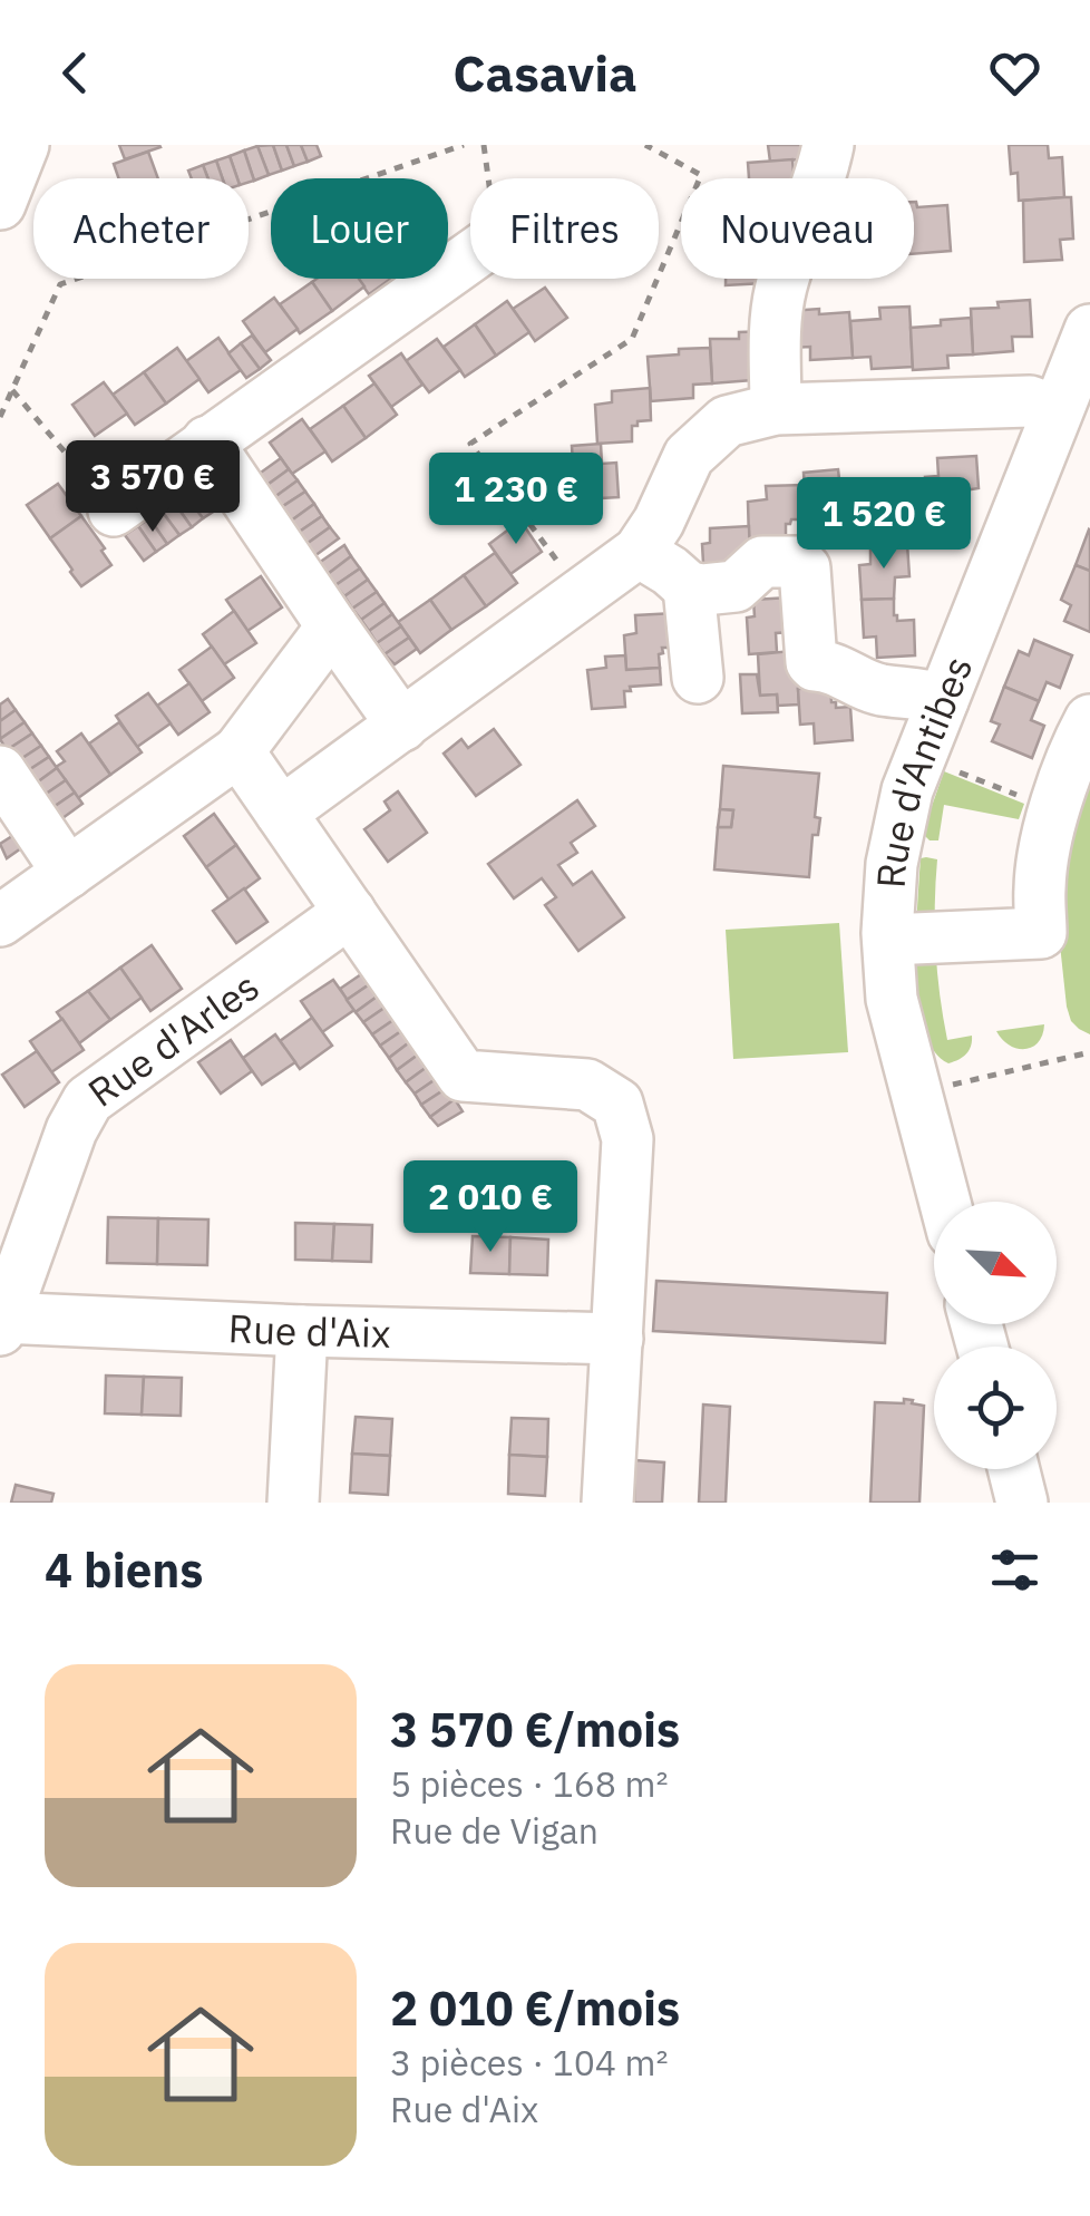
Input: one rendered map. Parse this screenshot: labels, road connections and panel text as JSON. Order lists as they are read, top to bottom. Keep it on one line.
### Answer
{"streets":{"street":["Rue d'Antibes","Rue d'Arles","Rue d'Aix"]},"crossings":[["Rue d'Arles","Rue d'Aix"]],"north":"bottom right","page":{"header":"Casavia","chip":["Acheter","Louer","Filtres","Nouveau"],"price":["3 570 €","1 230 €","1 520 €","2 010 €"],"heading":"4 biens","list":[{"name":"3 570 €/mois","note":"5 pièces · 168 m² · Rue de Vigan"},{"name":"2 010 €/mois","note":"3 pièces · 104 m² · Rue d'Aix"}]}}
